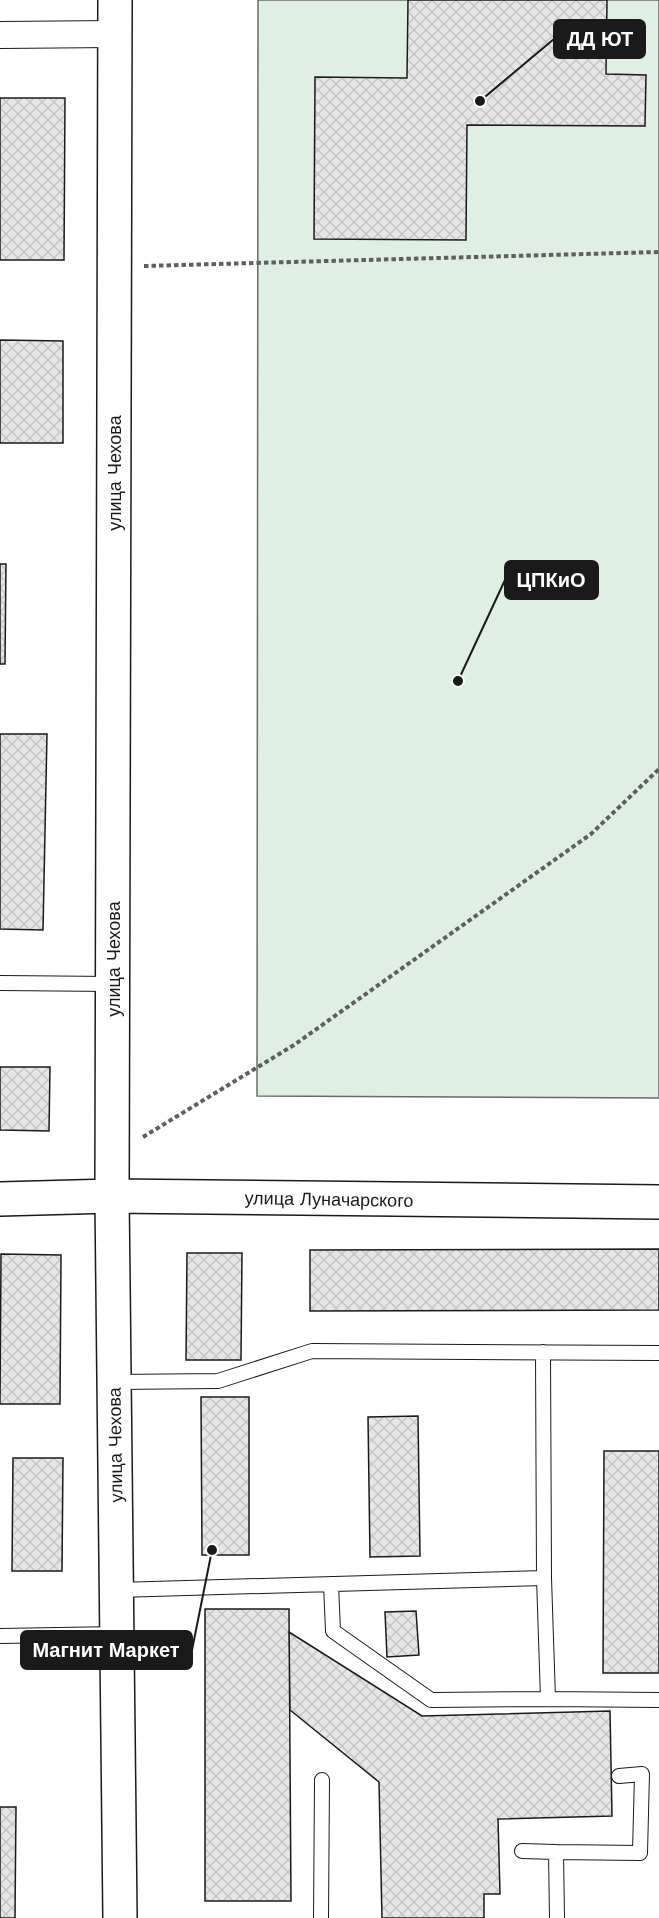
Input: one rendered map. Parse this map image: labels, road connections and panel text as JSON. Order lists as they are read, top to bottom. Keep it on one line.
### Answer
{"streets":{"street":["улица Чехова","улица Луначарского"]},"crossings":[["улица Чехова","улица Луначарского"]],"places":["ДД ЮТ","ЦПКиО","Магнит Маркет"]}
